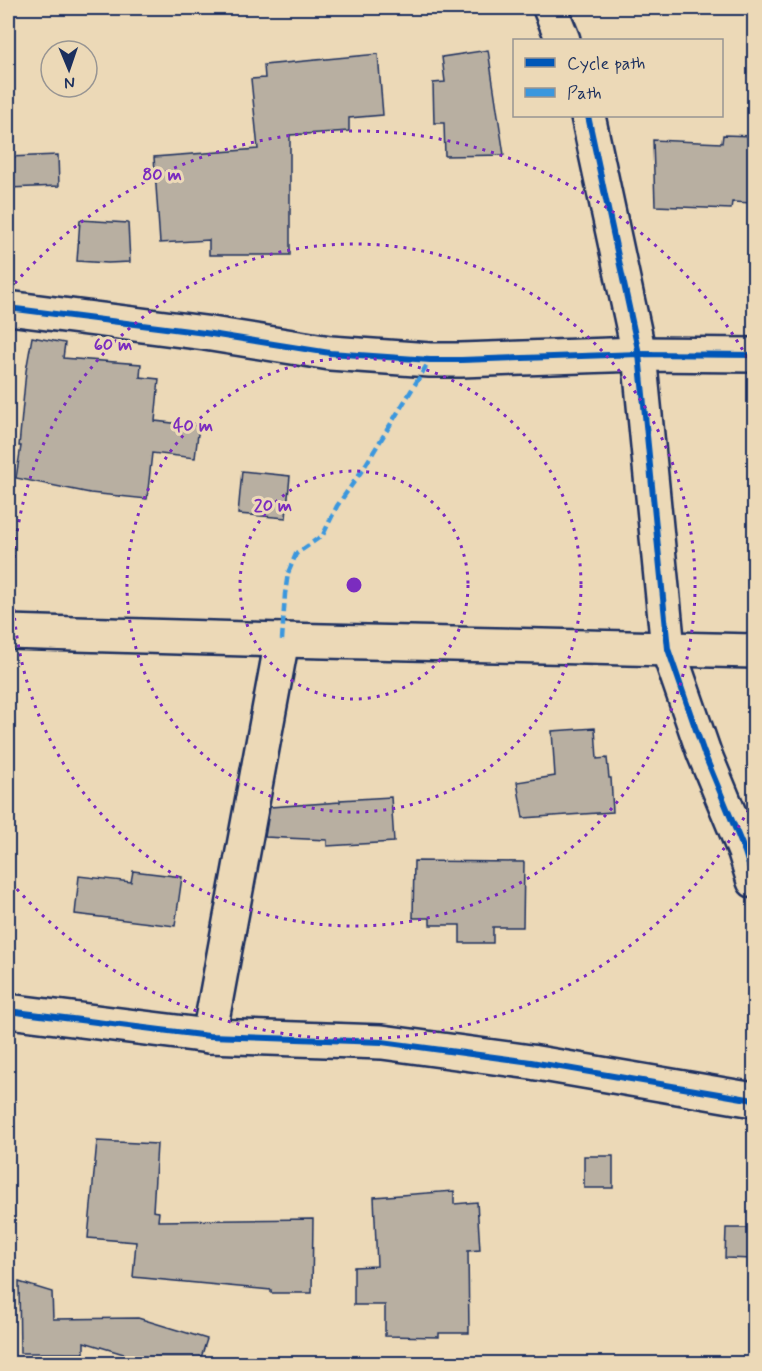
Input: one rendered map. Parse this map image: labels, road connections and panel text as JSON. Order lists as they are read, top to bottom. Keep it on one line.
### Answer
{"legend":["Cycle path","Path"],"north":"bottom","rings":["80 m","60 m","40 m","20 m"]}
